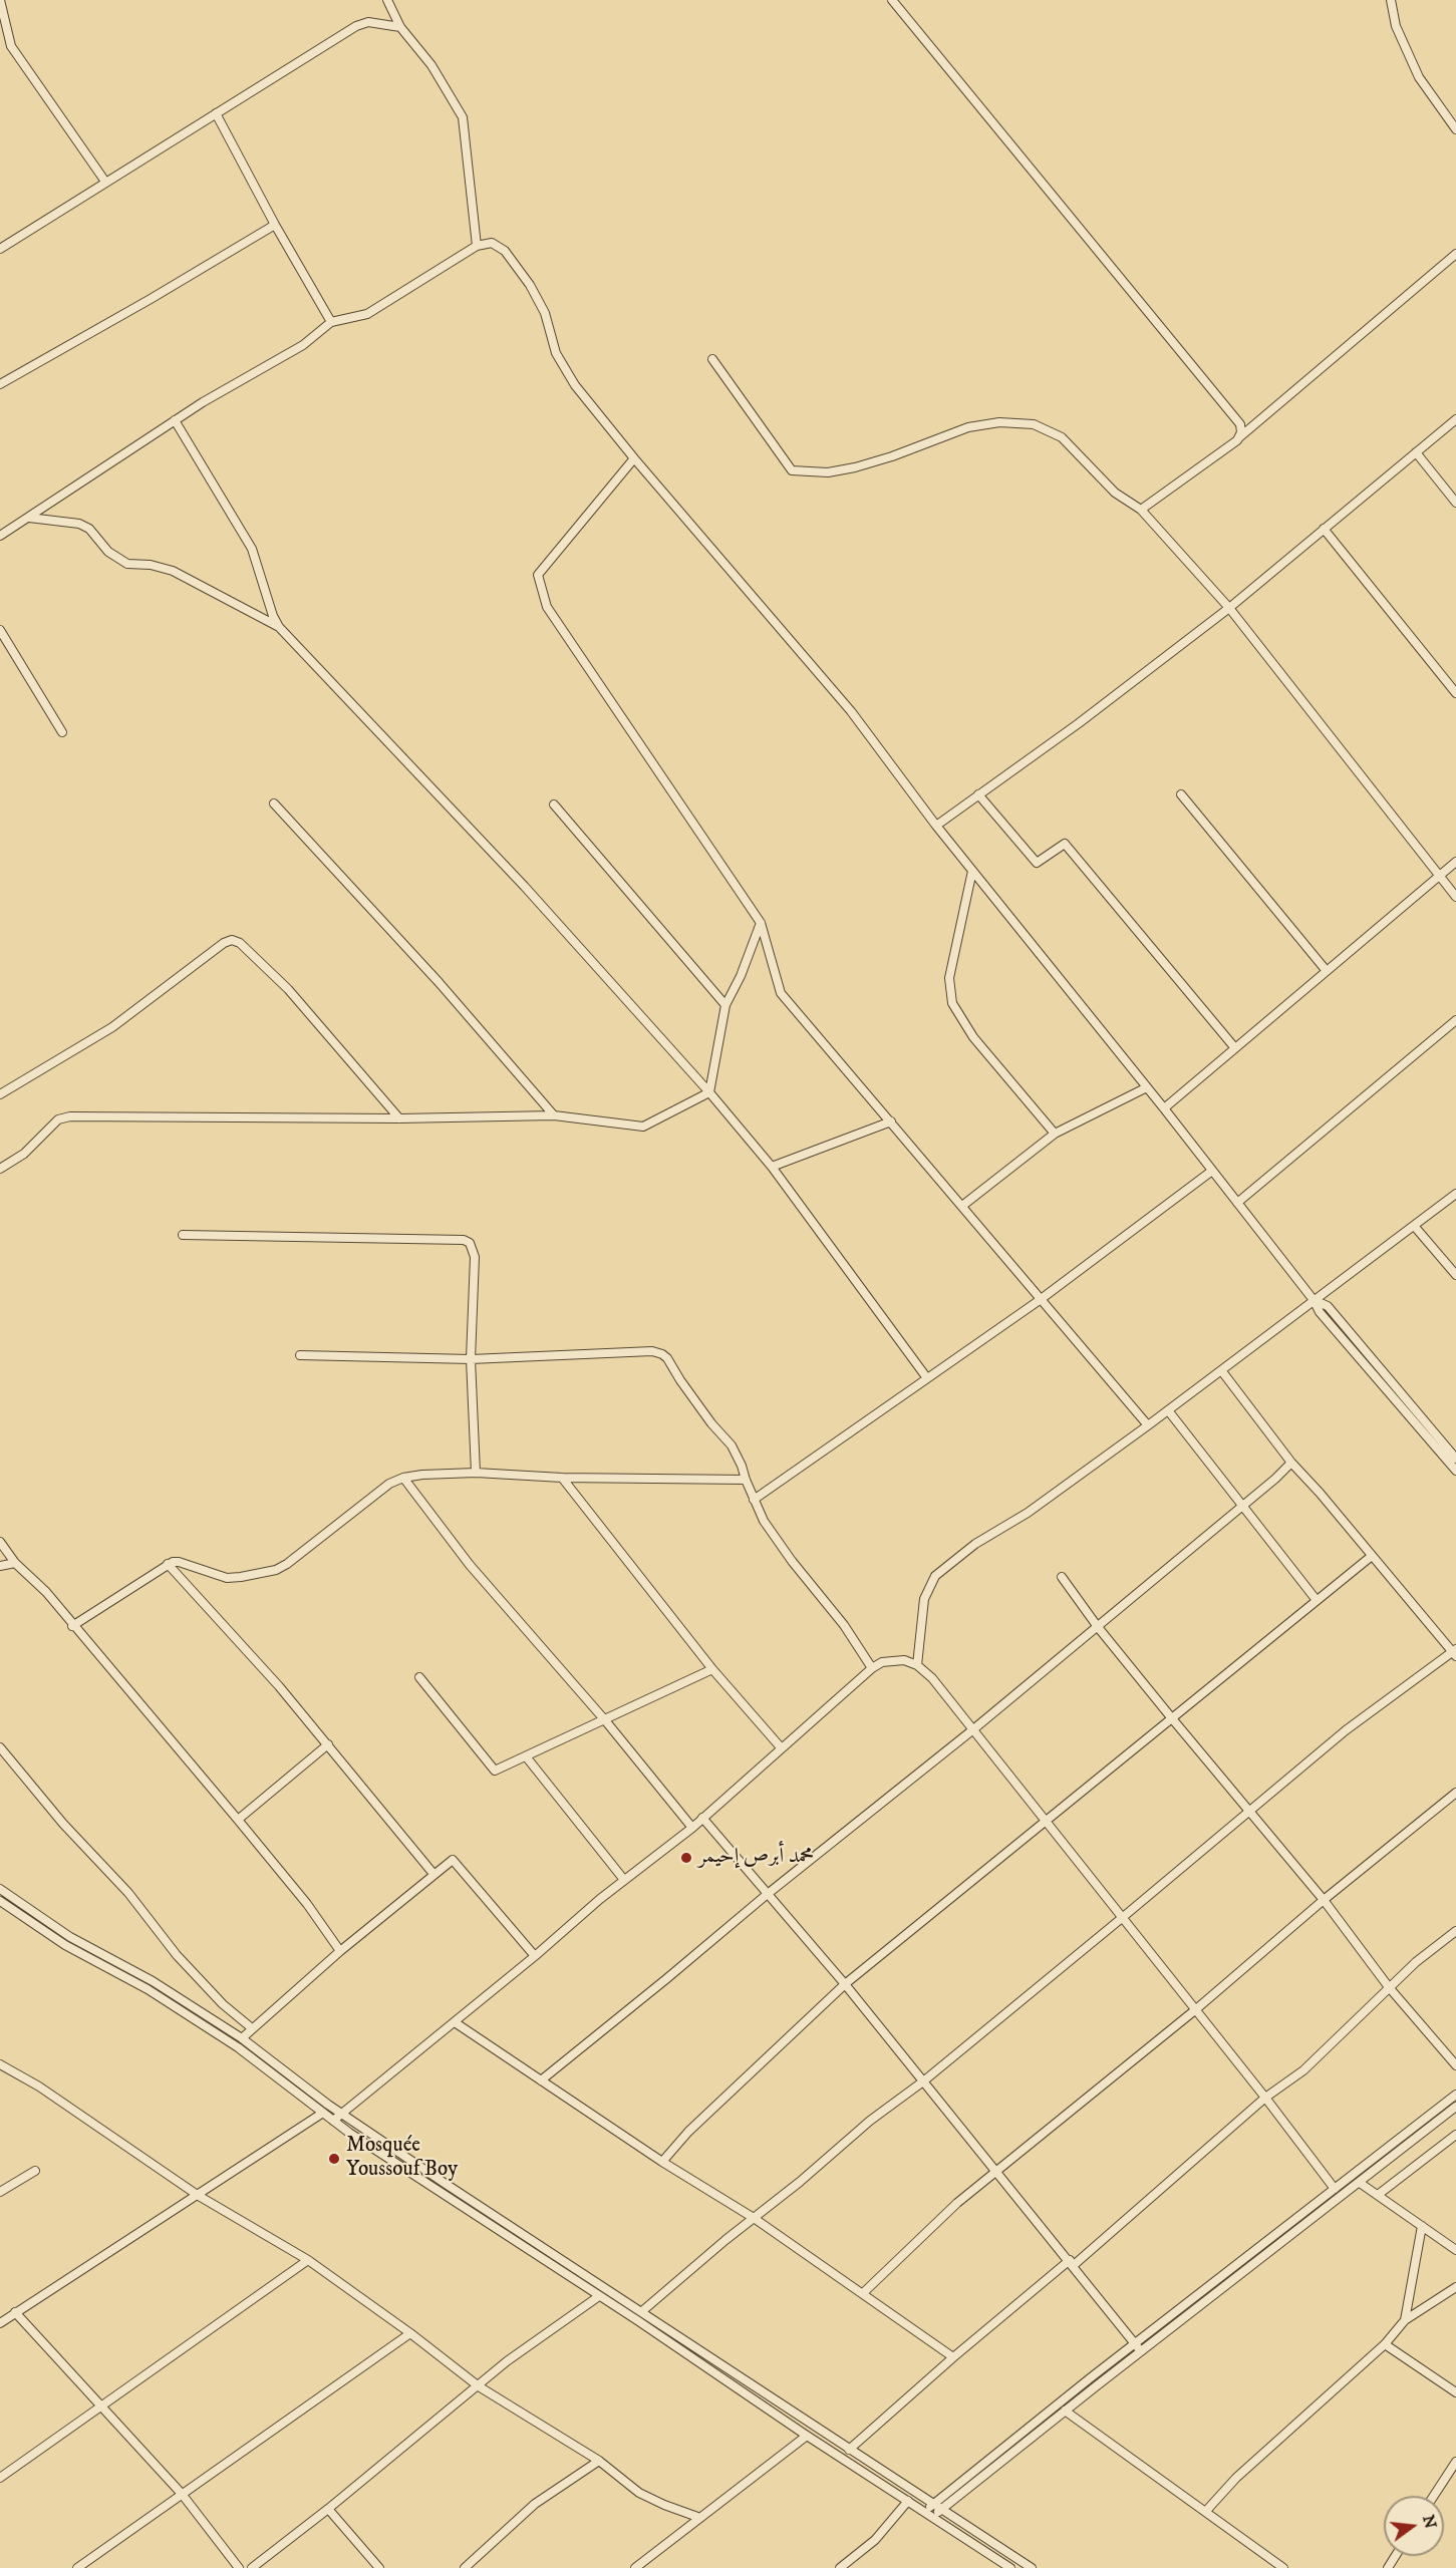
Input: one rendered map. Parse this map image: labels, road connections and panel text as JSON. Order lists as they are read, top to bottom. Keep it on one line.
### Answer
{"places":["محمد أبرص إحيمر","Mosquée Youssouf Boy"],"north":"right"}
